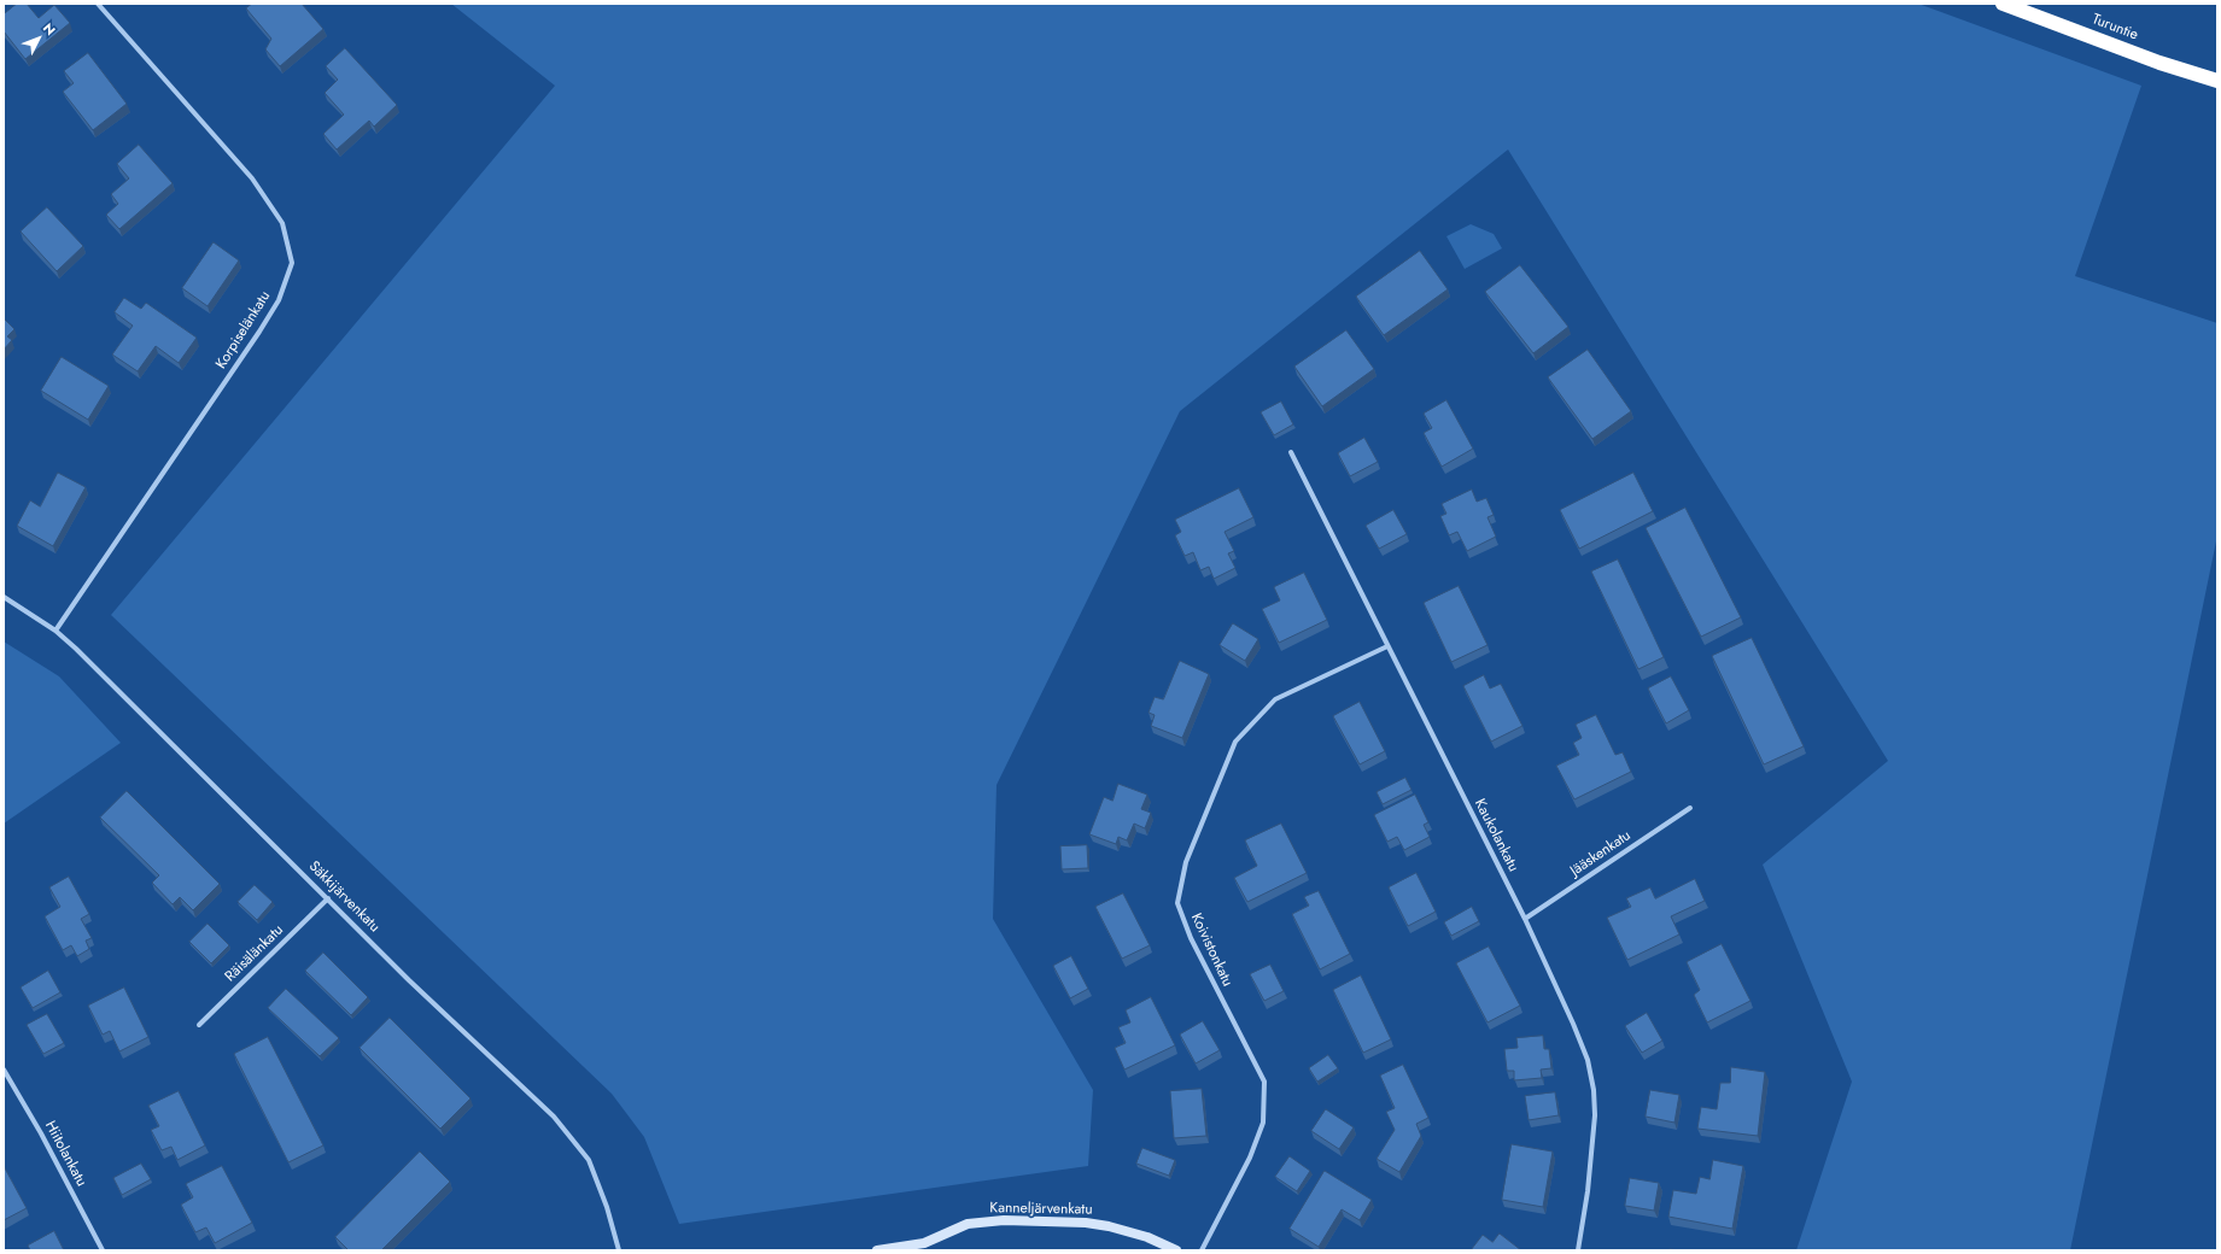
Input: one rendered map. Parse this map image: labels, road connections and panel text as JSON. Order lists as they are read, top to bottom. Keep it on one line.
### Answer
{"streets":{"highway":["Turuntie"],"street":["Korpiselänkatu","Kaukolankatu","Jääskenkatu","Säkkijärvenkatu","Koivistonkatu","Räisälänkatu","Hiitolankatu","Kanneljärvenkatu"]},"crossings":[["Korpiselänkatu","Säkkijärvenkatu"],["Kaukolankatu","Jääskenkatu"],["Kaukolankatu","Koivistonkatu"],["Säkkijärvenkatu","Räisälänkatu"]],"north":"top right"}
